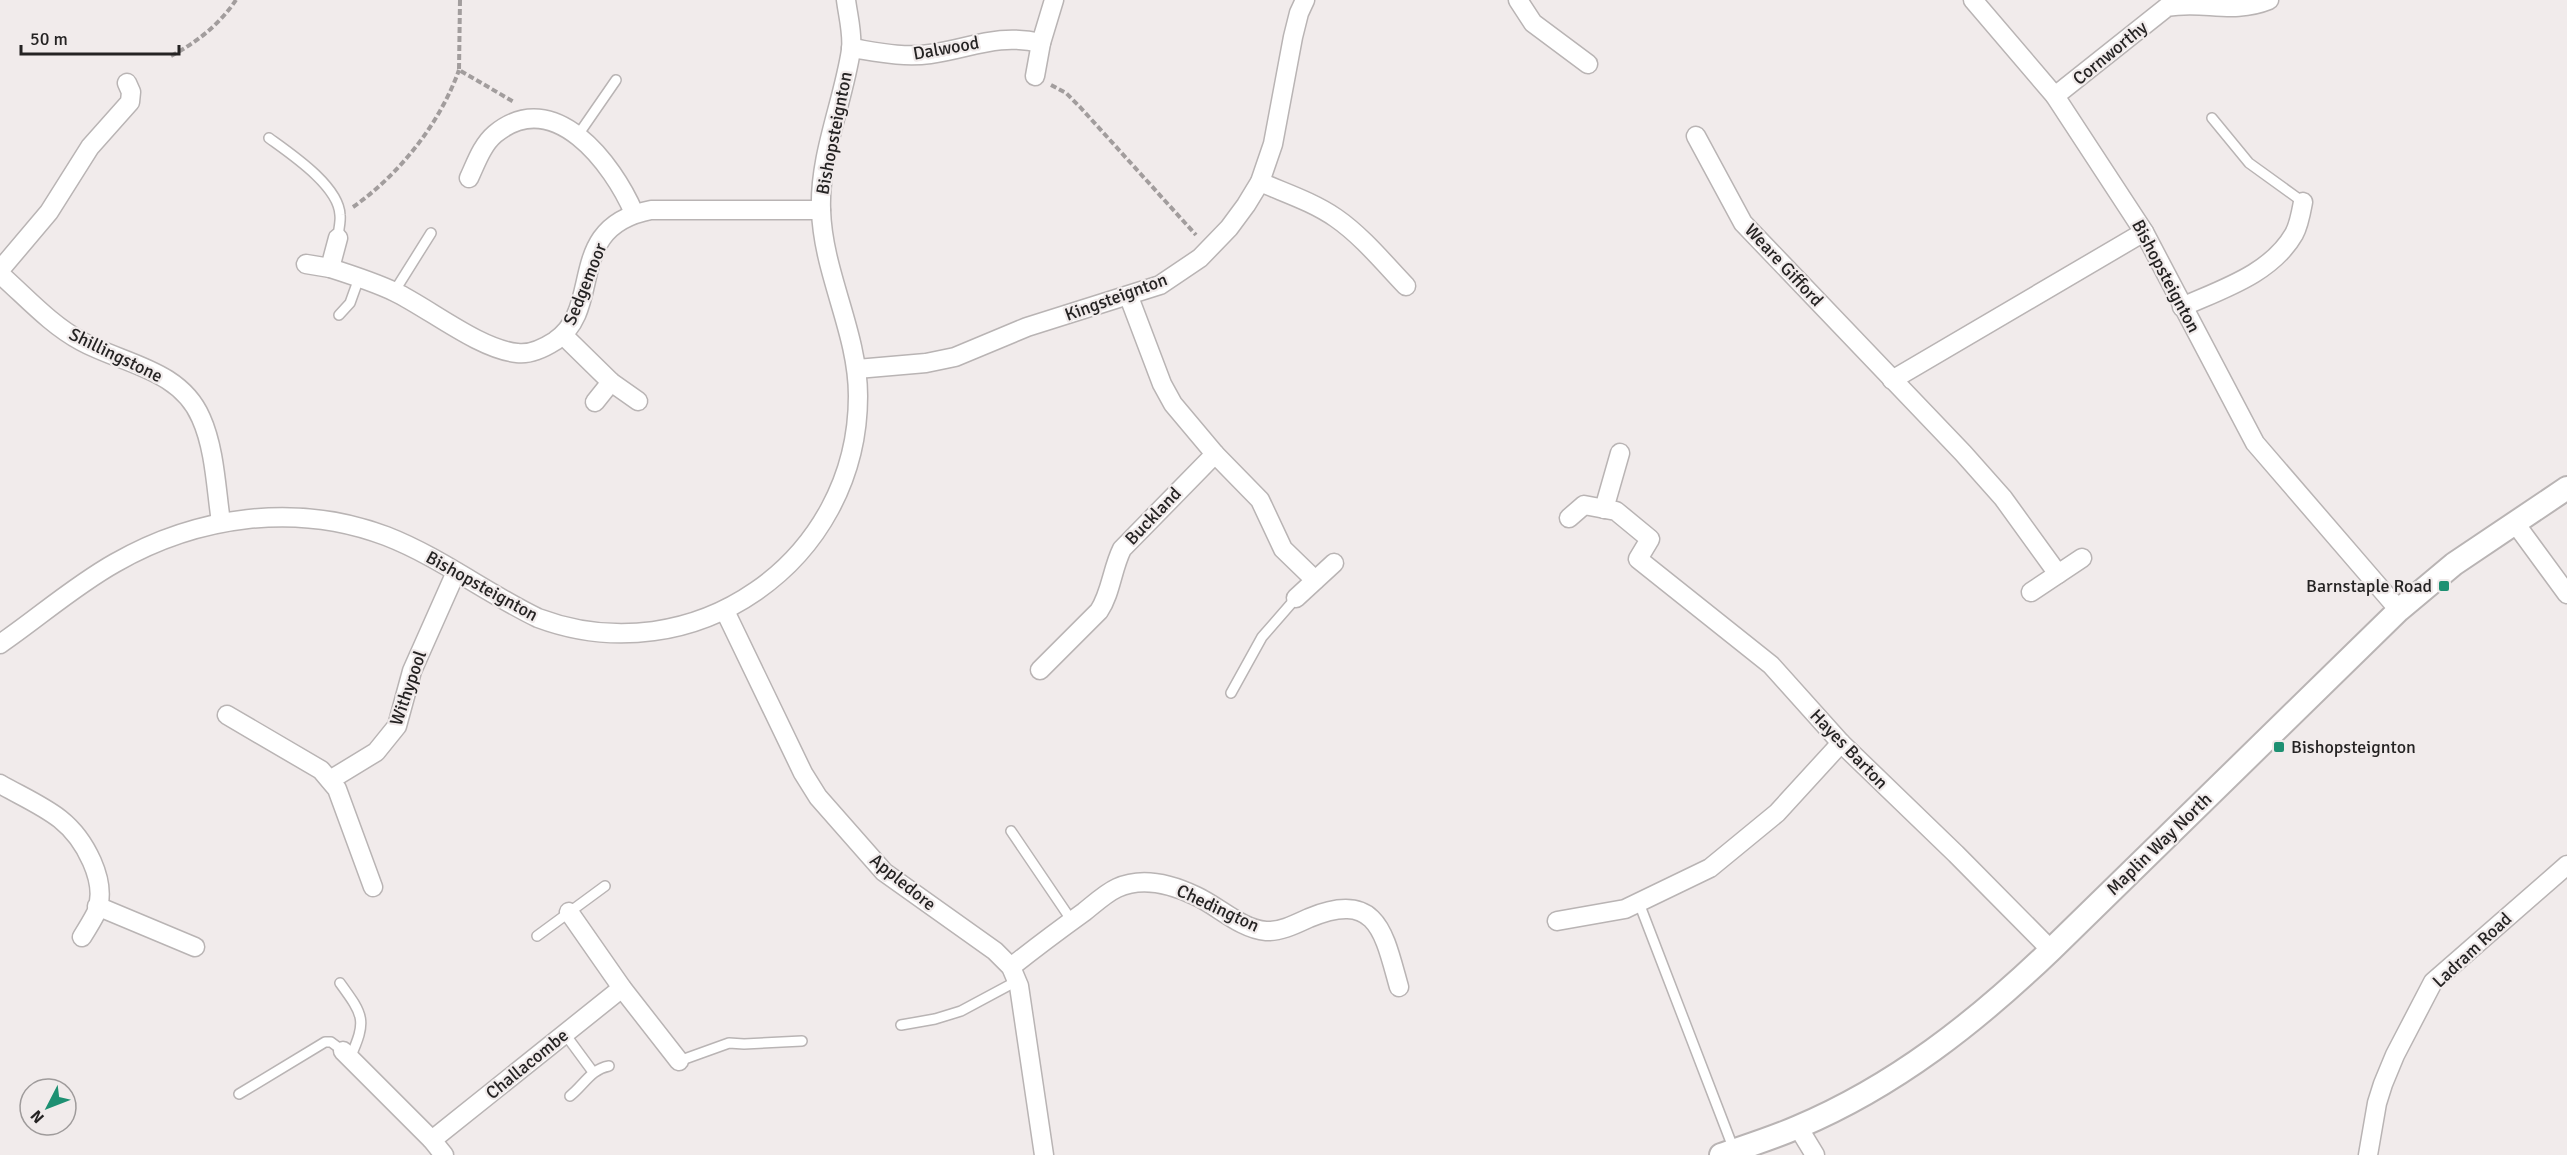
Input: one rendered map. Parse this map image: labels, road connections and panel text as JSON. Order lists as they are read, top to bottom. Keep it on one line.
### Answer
{"streets":{"street":["Dalwood","Cornworthy","Bishopsteignton","Weare Gifford","Sedgemoor","Kingsteignton","Shillingstone","Buckland","Withypool","Hayes Barton","Maplin Way North","Appledore","Chedington","Ladram Road","Challacombe"]},"crossings":[["Dalwood","Bishopsteignton"],["Cornworthy","Bishopsteignton"],["Bishopsteignton","Kingsteignton"],["Bishopsteignton","Shillingstone"],["Bishopsteignton","Withypool"],["Bishopsteignton","Maplin Way North"],["Bishopsteignton","Appledore"],["Hayes Barton","Maplin Way North"],["Appledore","Chedington"]],"places":{"transit":["Barnstaple Road","Bishopsteignton"]},"scale_bar":"50 m","north":"bottom left"}
